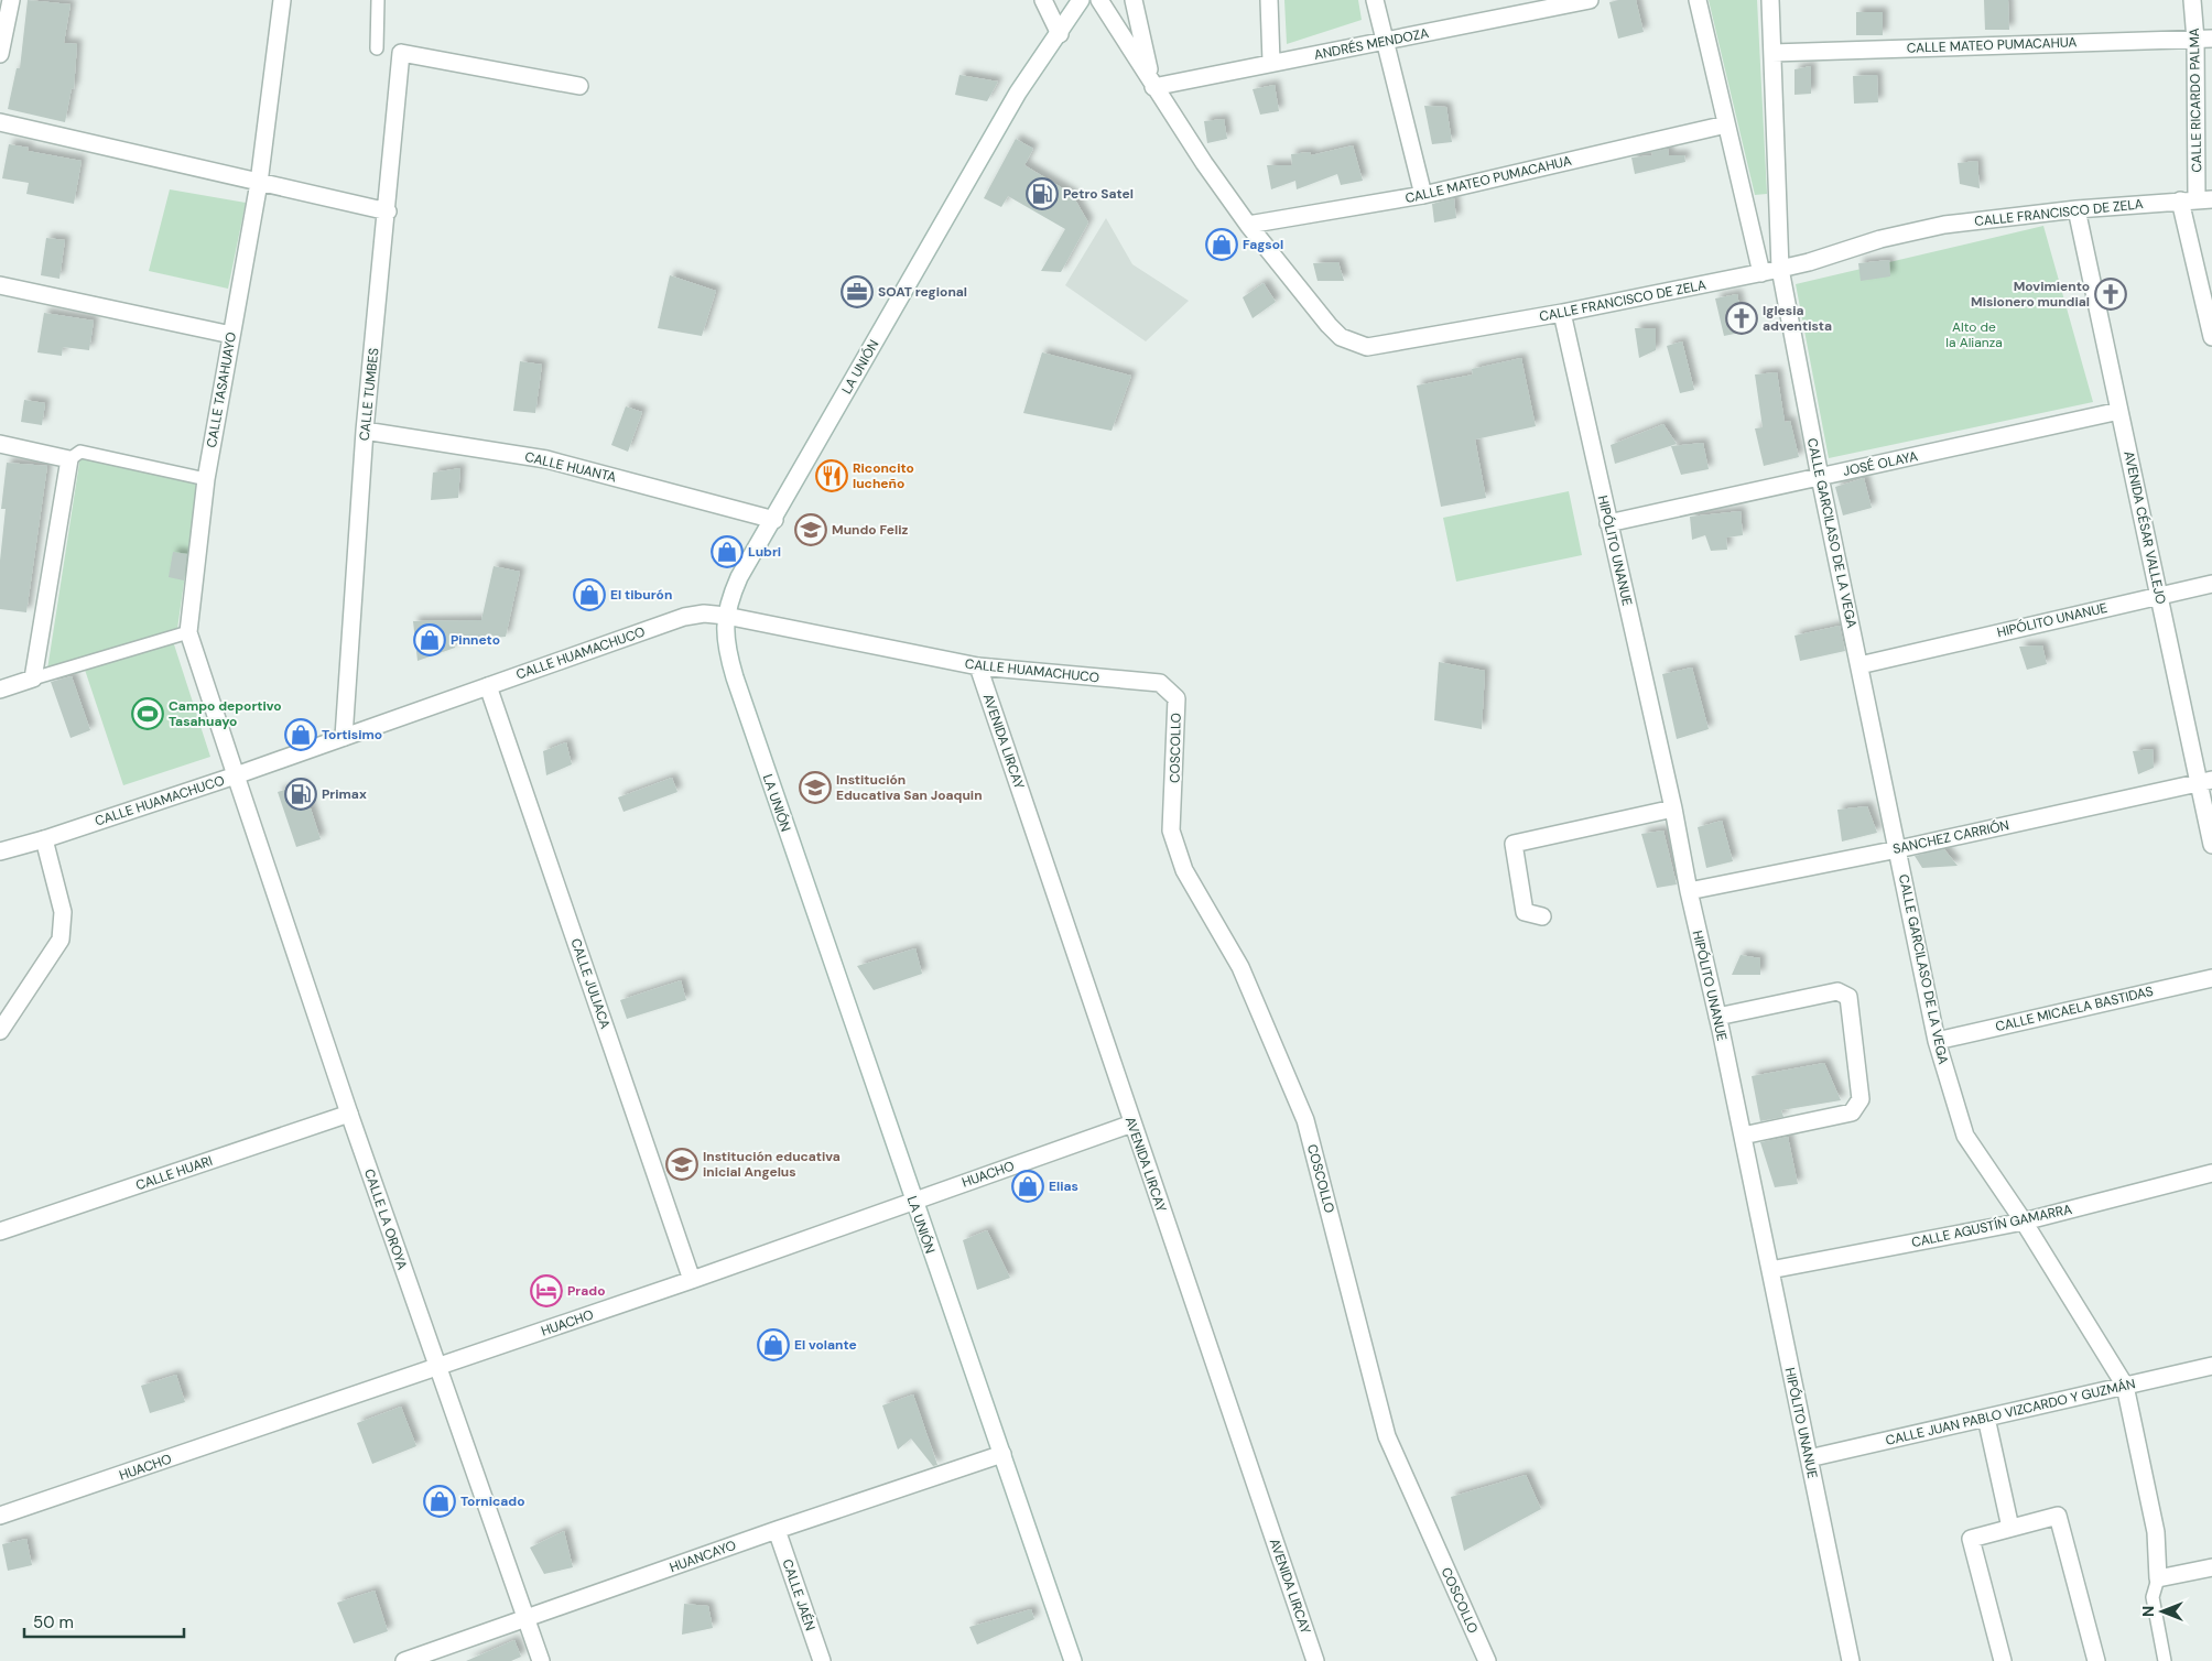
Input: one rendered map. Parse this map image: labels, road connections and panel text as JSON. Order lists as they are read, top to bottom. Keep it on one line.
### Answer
{"streets":{"street":["ANDRÉS MENDOZA","CALLE MATEO PUMACAHUA","CALLE RICARDO PALMA","CALLE FRANCISCO DE ZELA","LA UNIÓN","CALLE TASAHUAYO","CALLE TUMBES","JOSÉ OLAYA","CALLE HUANTA","AVENIDA CÉSAR VALLEJO","CALLE GARCILASO DE LA VEGA","HIPÓLITO UNANUE","CALLE HUAMACHUCO","AVENIDA LIRCAY","COSCOLLO","SANCHEZ CARRIÓN","CALLE JULIACA","CALLE MICAELA BASTIDAS","CALLE HUARI","HUACHO","CALLE LA OROYA","CALLE AGUSTÍN GAMARRA","CALLE JUAN PABLO VIZCARDO Y GUZMÁN","HUANCAYO","CALLE JAÉN"]},"crossings":[["ANDRÉS MENDOZA","CALLE FRANCISCO DE ZELA"],["CALLE MATEO PUMACAHUA","CALLE RICARDO PALMA"],["CALLE MATEO PUMACAHUA","CALLE FRANCISCO DE ZELA"],["CALLE MATEO PUMACAHUA","CALLE GARCILASO DE LA VEGA"],["CALLE RICARDO PALMA","CALLE FRANCISCO DE ZELA"],["CALLE FRANCISCO DE ZELA","AVENIDA CÉSAR VALLEJO"],["CALLE FRANCISCO DE ZELA","CALLE GARCILASO DE LA VEGA"],["CALLE FRANCISCO DE ZELA","HIPÓLITO UNANUE"],["LA UNIÓN","CALLE HUANTA"],["LA UNIÓN","CALLE HUAMACHUCO"],["LA UNIÓN","HUACHO"],["LA UNIÓN","HUANCAYO"],["CALLE TASAHUAYO","CALLE HUAMACHUCO"],["CALLE TASAHUAYO","CALLE LA OROYA"],["CALLE TUMBES","CALLE HUANTA"],["CALLE TUMBES","CALLE HUAMACHUCO"],["JOSÉ OLAYA","AVENIDA CÉSAR VALLEJO"],["JOSÉ OLAYA","CALLE GARCILASO DE LA VEGA"],["JOSÉ OLAYA","HIPÓLITO UNANUE"],["AVENIDA CÉSAR VALLEJO","HIPÓLITO UNANUE"],["AVENIDA CÉSAR VALLEJO","SANCHEZ CARRIÓN"],["CALLE GARCILASO DE LA VEGA","HIPÓLITO UNANUE"],["CALLE GARCILASO DE LA VEGA","SANCHEZ CARRIÓN"],["CALLE GARCILASO DE LA VEGA","CALLE MICAELA BASTIDAS"],["CALLE GARCILASO DE LA VEGA","CALLE AGUSTÍN GAMARRA"],["CALLE GARCILASO DE LA VEGA","CALLE JUAN PABLO VIZCARDO Y GUZMÁN"],["HIPÓLITO UNANUE","SANCHEZ CARRIÓN"],["HIPÓLITO UNANUE","CALLE AGUSTÍN GAMARRA"],["HIPÓLITO UNANUE","CALLE JUAN PABLO VIZCARDO Y GUZMÁN"],["CALLE HUAMACHUCO","AVENIDA LIRCAY"],["CALLE HUAMACHUCO","COSCOLLO"],["CALLE HUAMACHUCO","CALLE JULIACA"],["CALLE HUAMACHUCO","CALLE LA OROYA"],["AVENIDA LIRCAY","HUACHO"],["CALLE JULIACA","HUACHO"],["CALLE HUARI","CALLE LA OROYA"],["HUACHO","CALLE LA OROYA"],["CALLE LA OROYA","HUANCAYO"],["HUANCAYO","CALLE JAÉN"]],"parks":["Alto de la Alianza"],"places":{"fuel station":["Petro Satel","Primax"],"shop":["Fagsol","Lubri","El tiburón","Pinneto","Tortisimo","Elias","El volante","Tornicado"],"office":["SOAT regional"],"church":["Movimiento Misionero mundial","Iglesia adventista"],"restaurant":["Riconcito lucheño"],"school or university":["Mundo Feliz","Institución Educativa San Joaquin","Institución educativa inicial Angelus"],"sports":["Campo deportivo Tasahuayo"],"hotel":["Prado"]},"scale_bar":"50 m","north":"left"}
